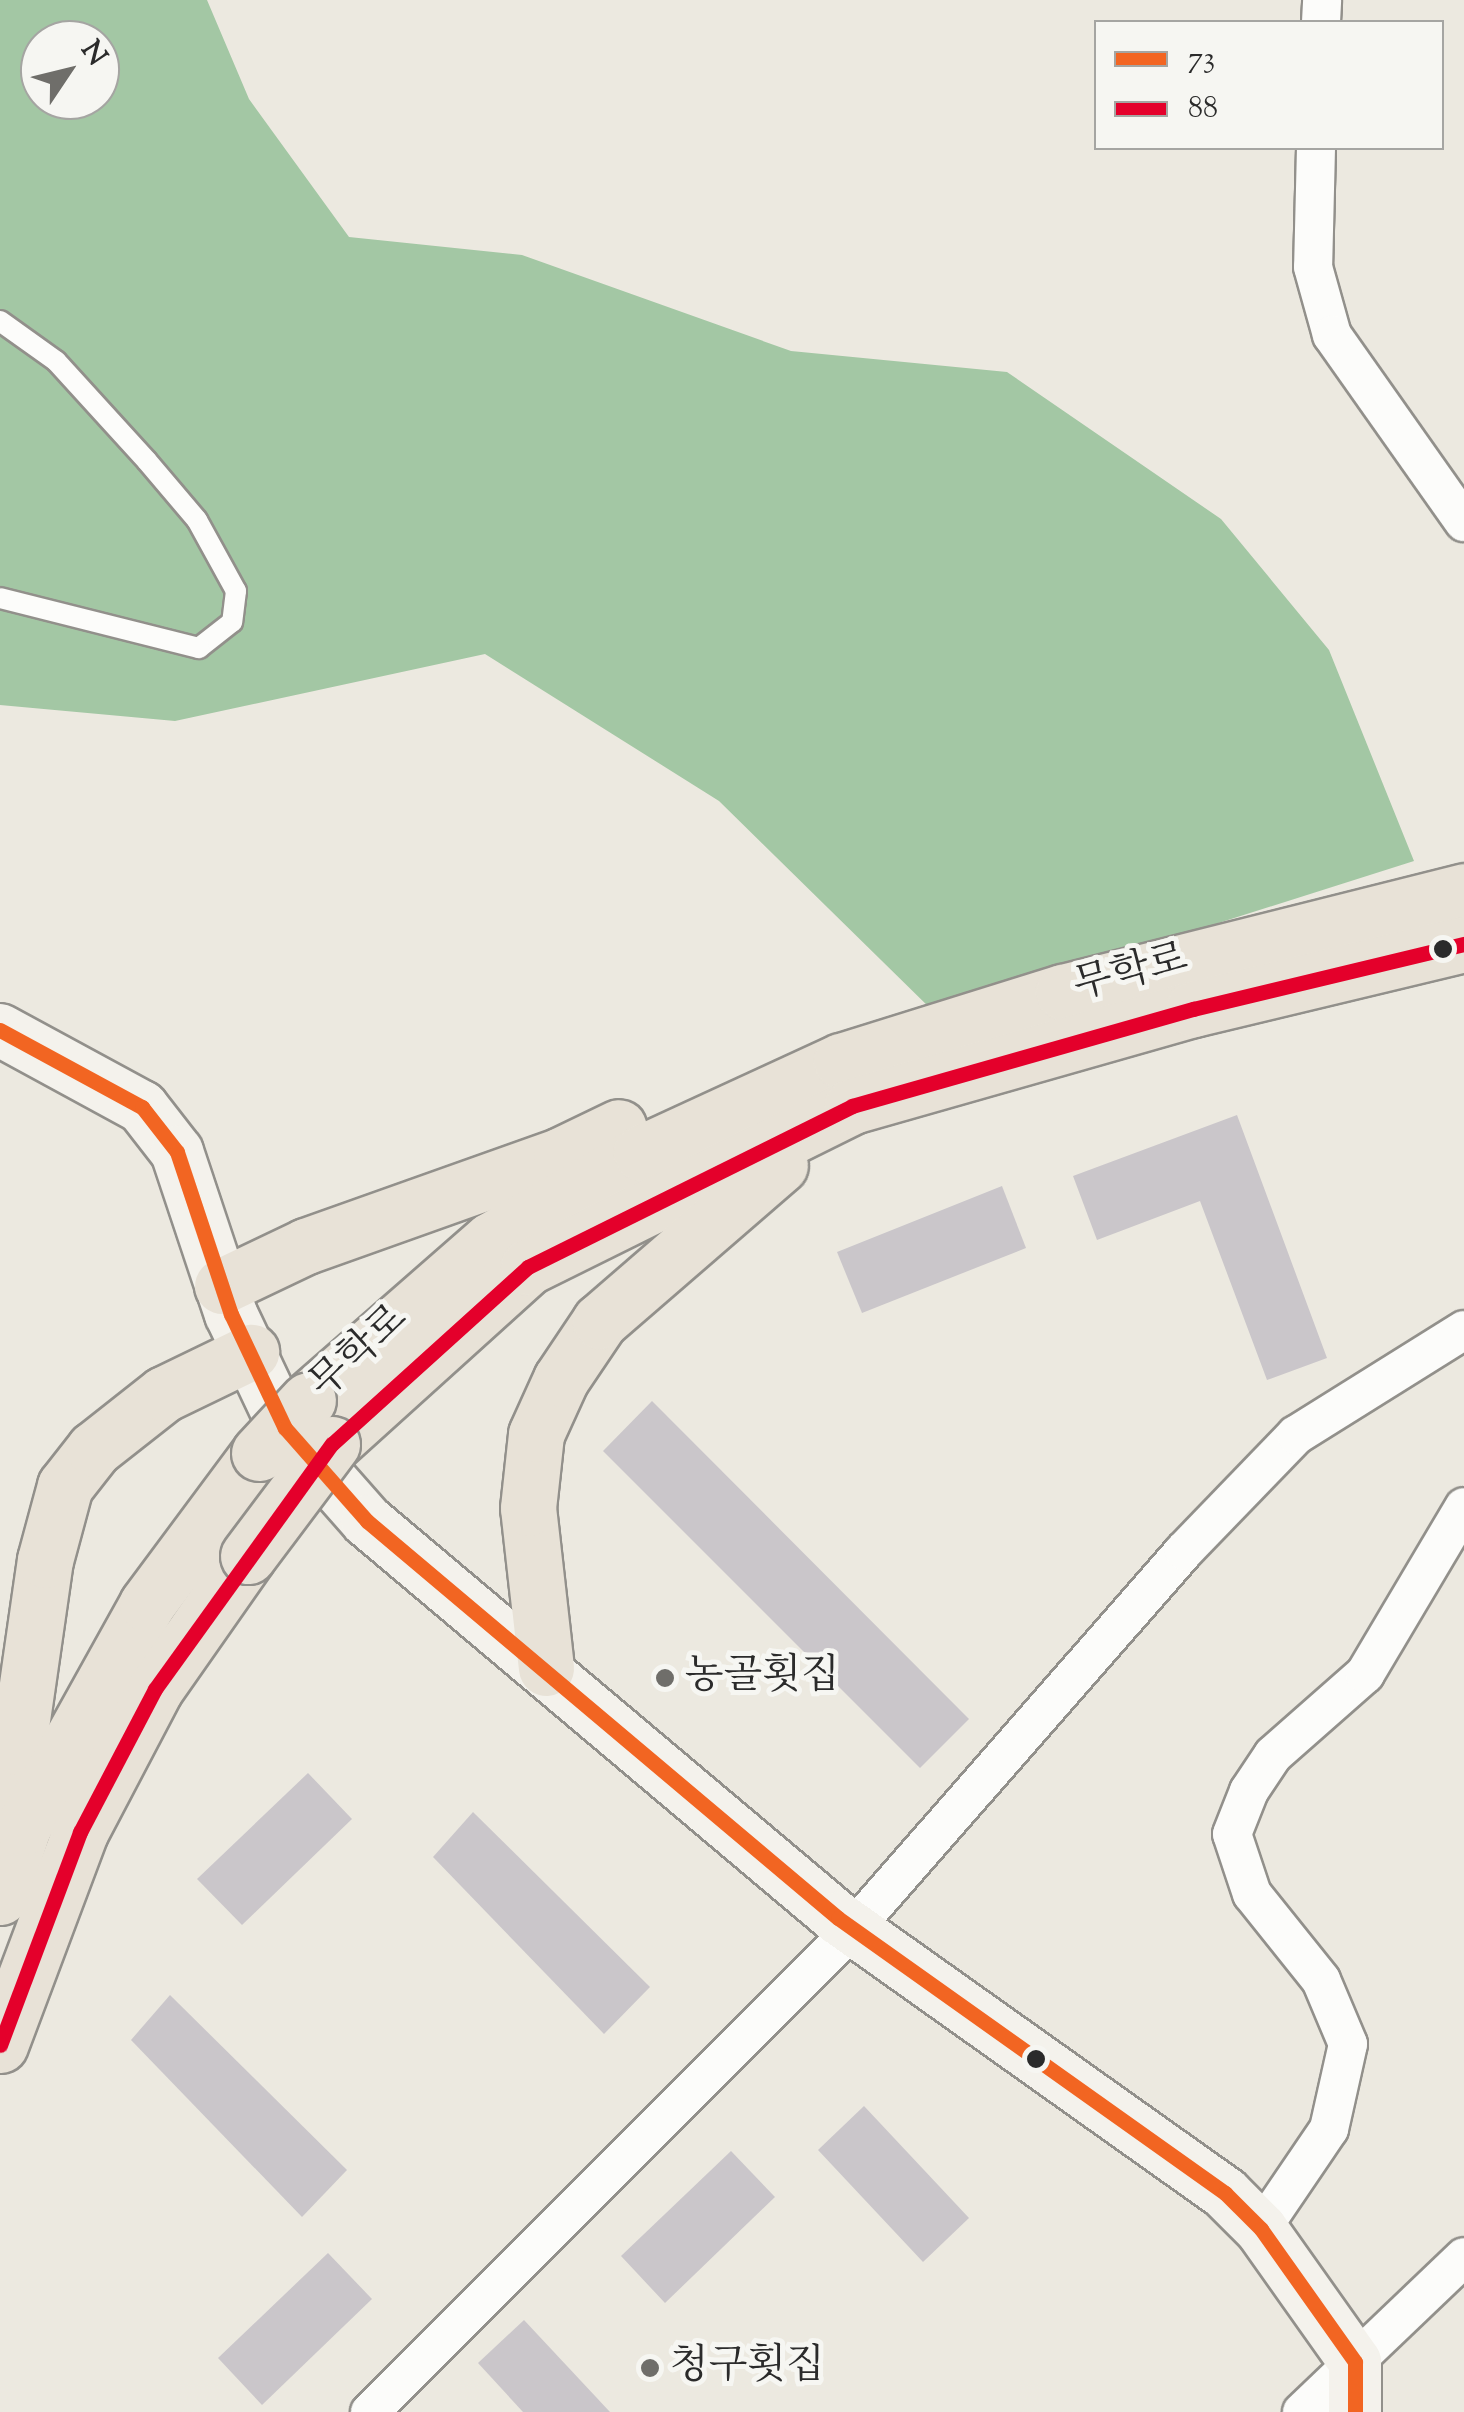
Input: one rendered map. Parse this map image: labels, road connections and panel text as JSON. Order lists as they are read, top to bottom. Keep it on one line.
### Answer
{"streets":{"main road":["무학로"]},"places":["농골횟집","청구횟집"],"lines":["transit line 88","transit line 73"],"legend":["73","88"],"north":"top right"}
